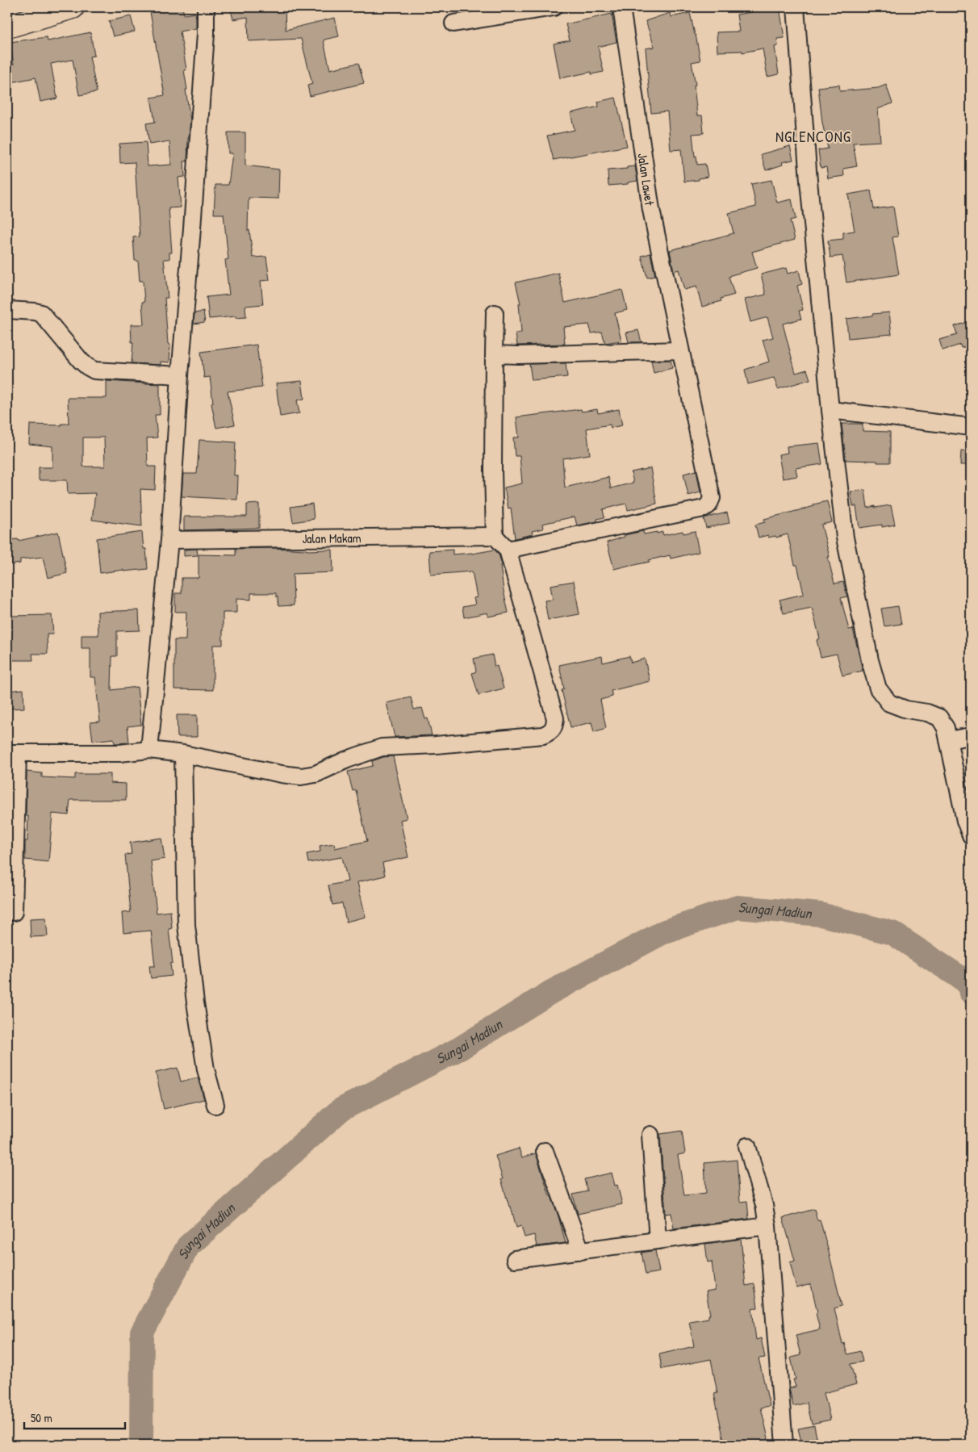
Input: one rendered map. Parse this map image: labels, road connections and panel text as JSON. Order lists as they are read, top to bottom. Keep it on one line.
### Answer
{"streets":{"street":["Jalan Lawet","Jalan Makam"]},"districts":["NGLENCONG"],"water":["Sungai Madiun"],"scale_bar":"50 m"}
